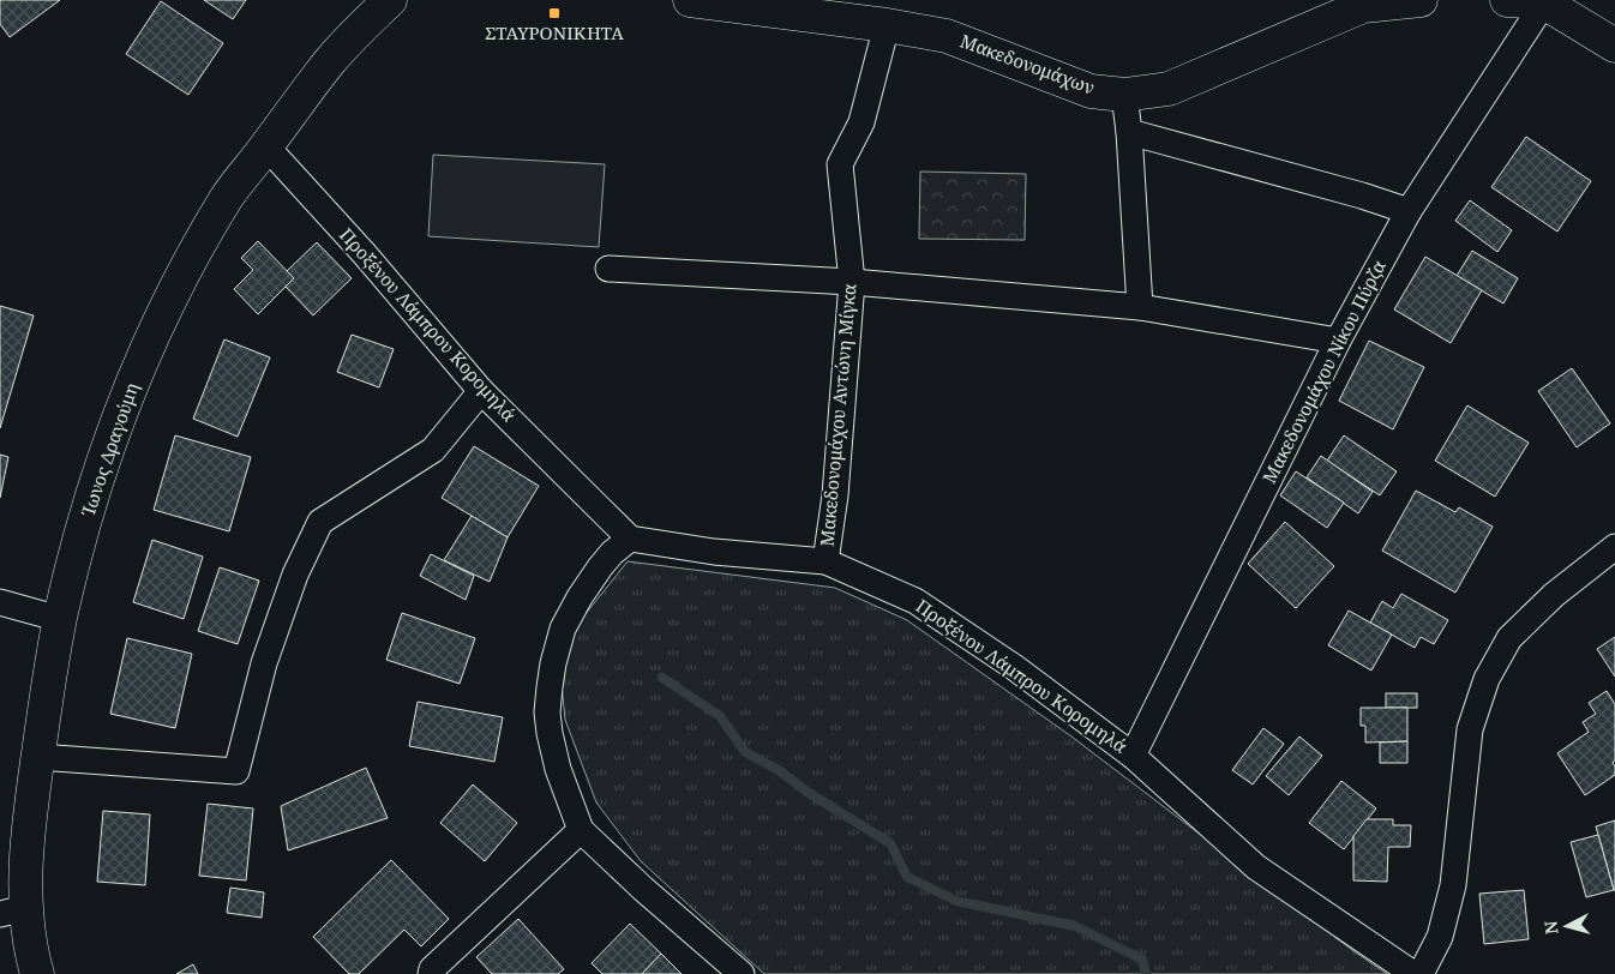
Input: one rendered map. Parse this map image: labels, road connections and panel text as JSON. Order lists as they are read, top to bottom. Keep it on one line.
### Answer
{"streets":{"street":["Μακεδονομάχων","Προξένου Λάμπρου Κορομηλά","Μακεδονομάχου Νίκου Πύρζα","Μακεδονομάχου Αντώνη Μίγκα","Ίωνος Δραγούμη"]},"crossings":[["Μακεδονομάχων","Μακεδονομάχου Αντώνη Μίγκα"],["Προξένου Λάμπρου Κορομηλά","Μακεδονομάχου Νίκου Πύρζα"],["Προξένου Λάμπρου Κορομηλά","Μακεδονομάχου Αντώνη Μίγκα"],["Προξένου Λάμπρου Κορομηλά","Ίωνος Δραγούμη"]],"places":{"transit":["ΣΤΑΥΡΟΝΙΚΗΤΑ"]},"north":"left"}
